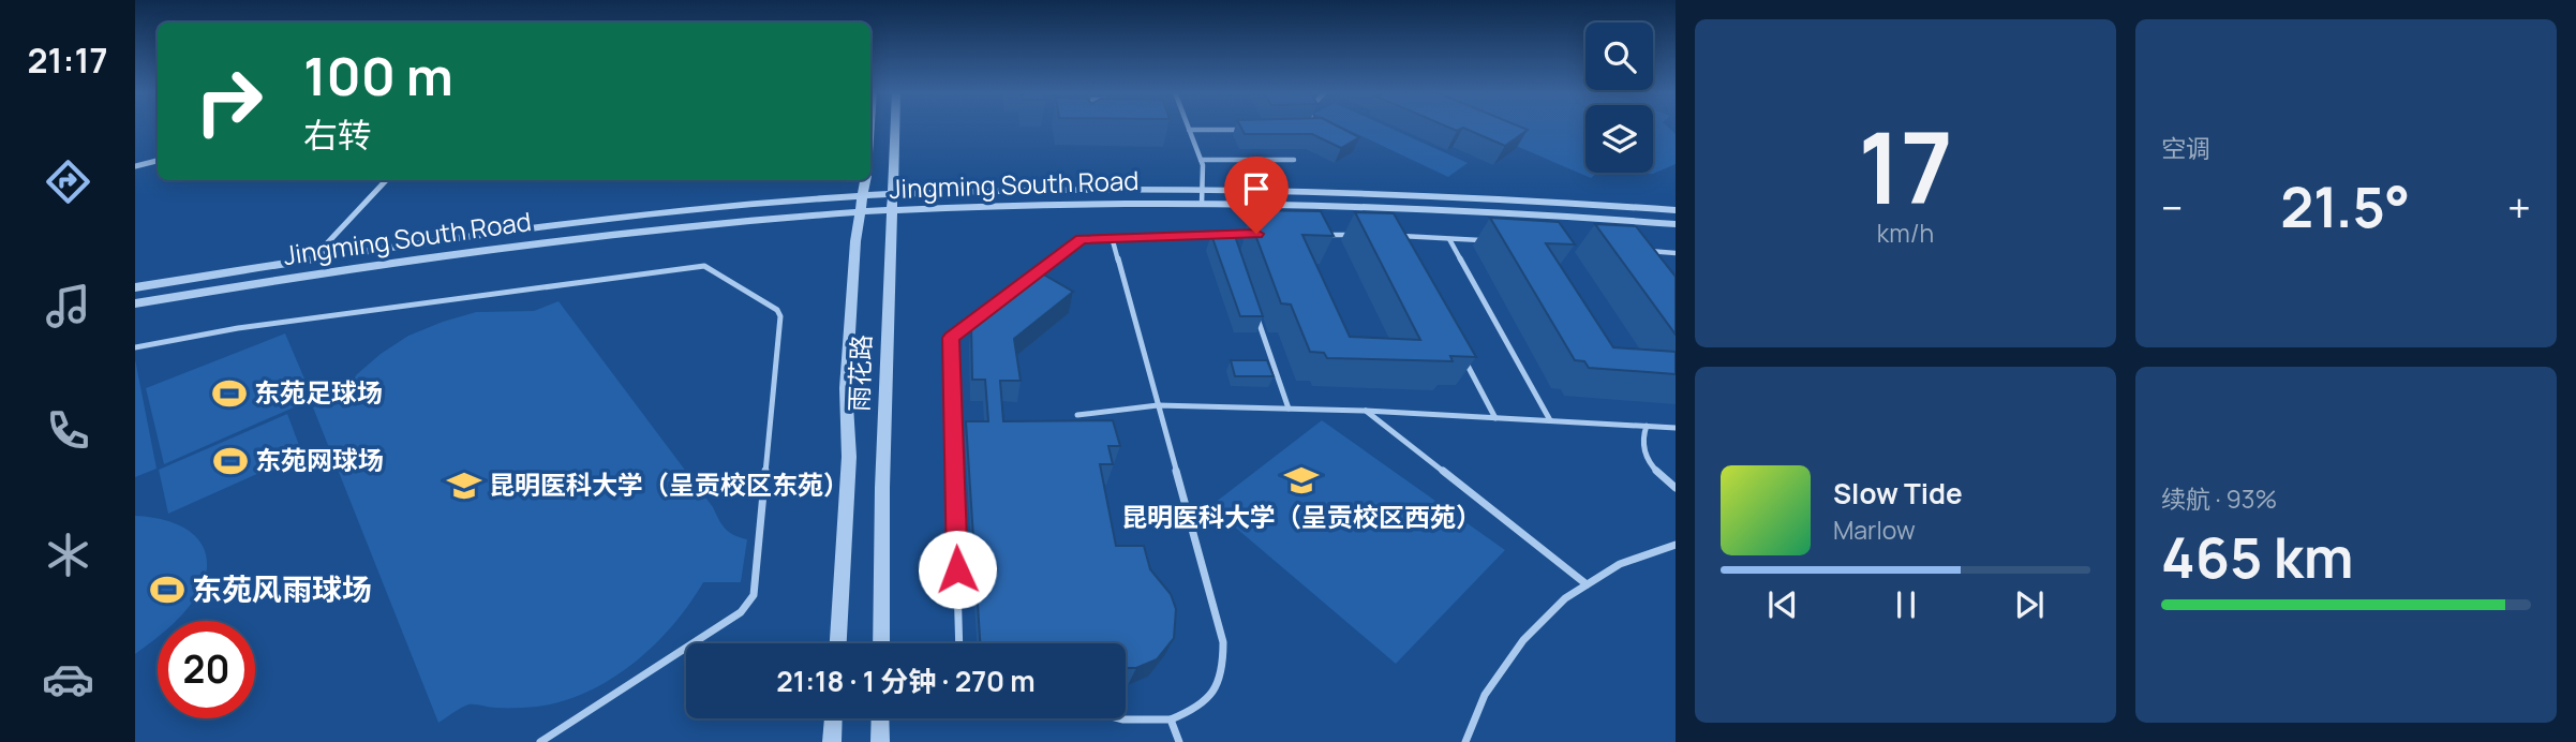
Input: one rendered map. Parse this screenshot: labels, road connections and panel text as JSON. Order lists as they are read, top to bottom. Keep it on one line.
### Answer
{"streets":{"street":["Jingming South Road","雨花路"]},"crossings":[["Jingming South Road","雨花路"]],"places":{"sports":["东苑足球场","东苑网球场","东苑风雨球场"],"school or university":["昆明医科大学（呈贡校区西苑）","昆明医科大学（呈贡校区东苑）"]},"page":{"tabs":"21:17","tile":[["17","km/h"],"空调",["续航 · 93%","465 km"]],"turn":["100 m","右转"],"heat":["−","21.5°","+"],"song":["Slow Tide","Marlow"],"limit":"20","trip":"21:18 · 1 分钟 · 270 m"}}
